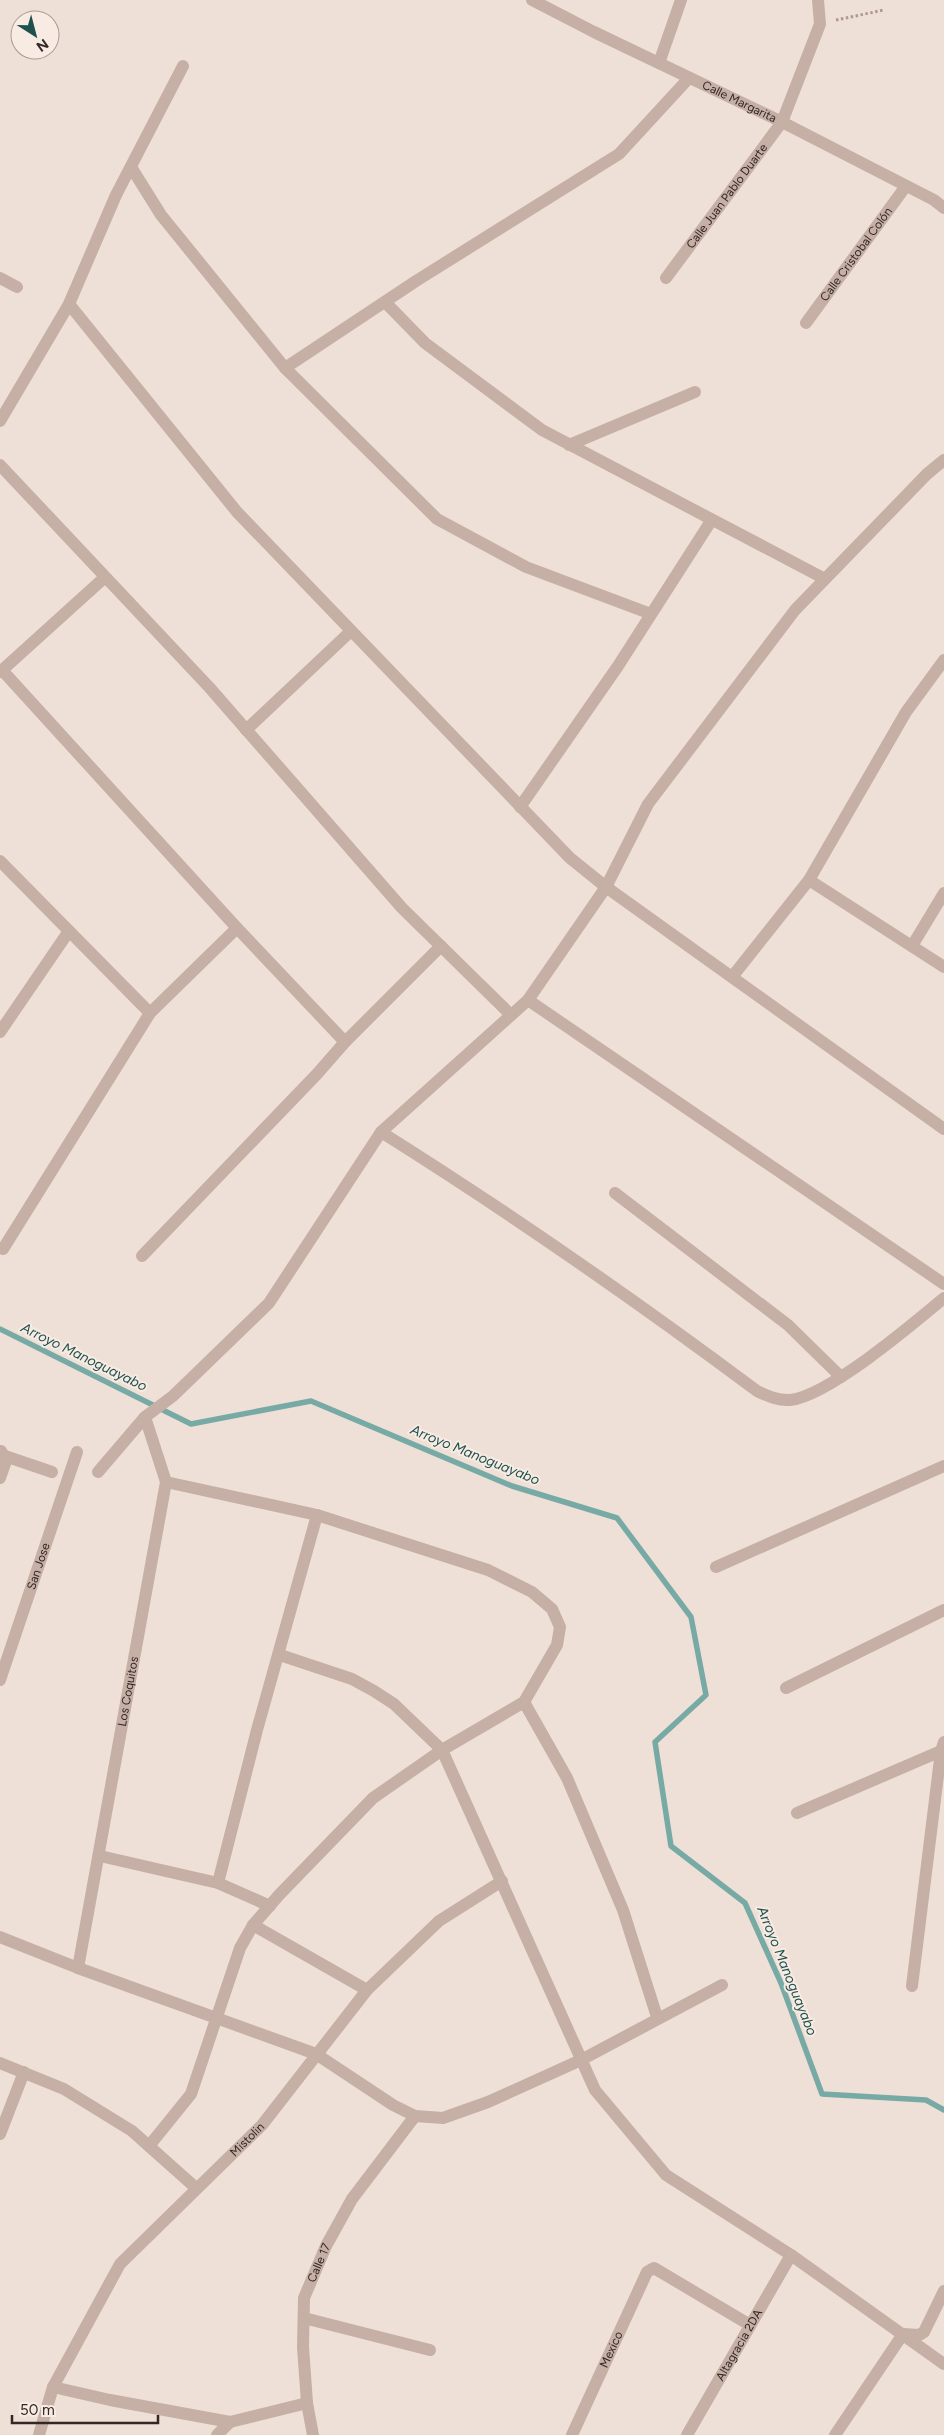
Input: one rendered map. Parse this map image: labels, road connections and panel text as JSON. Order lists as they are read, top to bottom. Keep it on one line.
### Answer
{"streets":{"street":["Calle Margarita","Calle Juan Pablo Duarte","Calle Cristobal Colón","San Jose","Los Coquitos","Mistolin","Calle 17","Altagracia 2DA","Mexico"]},"crossings":[["Calle Margarita","Calle Juan Pablo Duarte"],["Calle Margarita","Calle Cristobal Colón"],["Altagracia 2DA","Mexico"]],"water":["Arroyo Manoguayabo"],"scale_bar":"50 m","north":"bottom right"}
